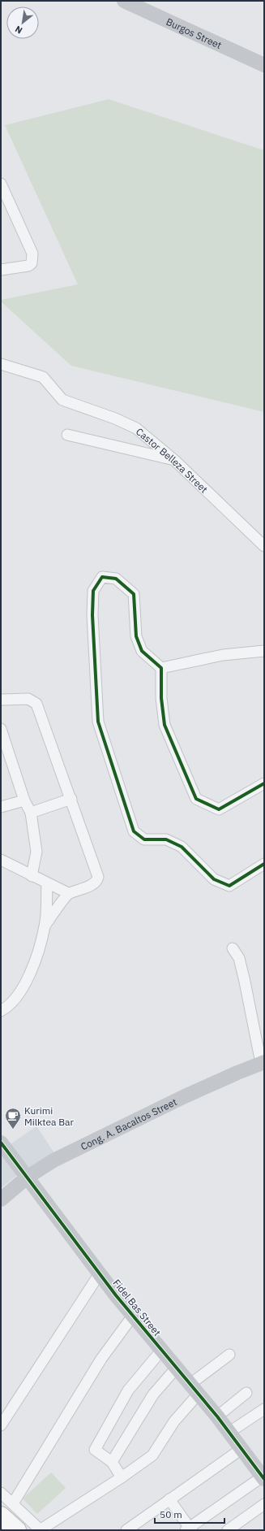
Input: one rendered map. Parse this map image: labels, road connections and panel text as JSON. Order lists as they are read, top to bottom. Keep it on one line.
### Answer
{"streets":{"street":["Burgos Street","Castor Belleza Street","Cong. A. Bacaltos Street","Fidel Bas Street"]},"crossings":[["Cong. A. Bacaltos Street","Fidel Bas Street"]],"places":{"cafe":["Kurimi Milktea Bar"]},"scale_bar":"50 m","north":"bottom left"}
